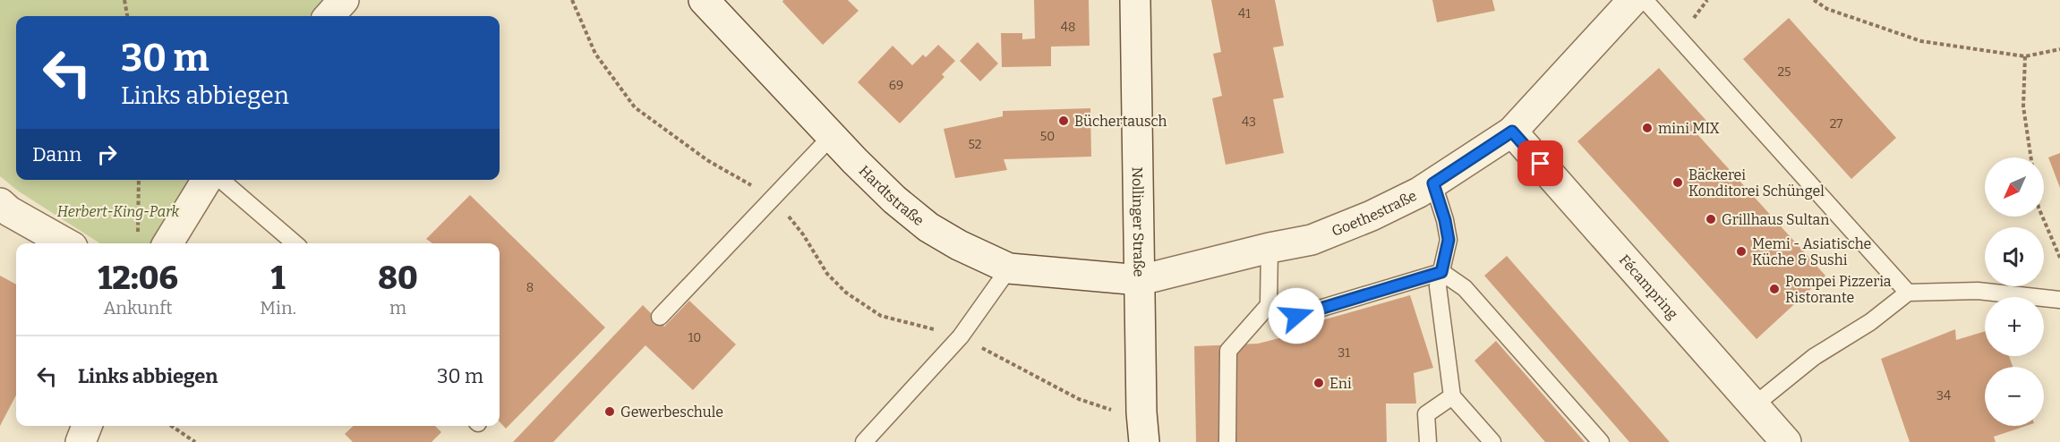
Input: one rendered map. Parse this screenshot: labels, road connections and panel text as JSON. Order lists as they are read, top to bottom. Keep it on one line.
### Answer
{"streets":{"street":["Hardtstraße","Goethestraße","Nollinger Straße","Fécampring"]},"crossings":[["Hardtstraße","Goethestraße"],["Hardtstraße","Nollinger Straße"],["Goethestraße","Nollinger Straße"],["Goethestraße","Fécampring"]],"parks":["Herbert-King-Park"],"places":["Büchertausch","mini MIX","Bäckerei Konditorei Schüngel","Grillhaus Sultan","Memi - Asiatische Küche & Sushi","Pompei Pizzeria Ristorante","Eni","Gewerbeschule"],"house_numbers":["41","48","25","69","43","27","50","52","8","10","31","34"],"north":"bottom left","page":{"turn":["30 m","Links abbiegen"],"then":"Dann","map_buttons":["+","−"],"eta":["12:06","Ankunft","1","Min.","80","m"],"list":[{"name":"Links abbiegen","value":"30 m"}]}}
